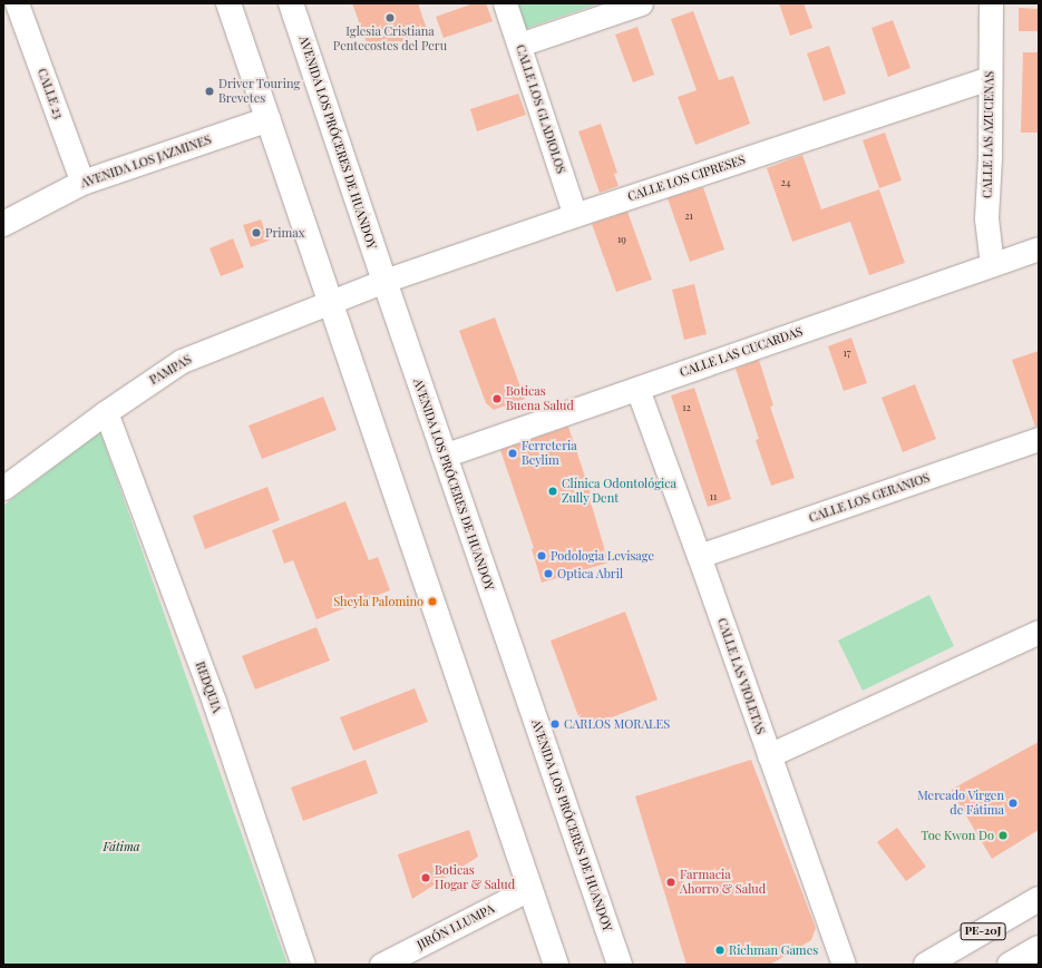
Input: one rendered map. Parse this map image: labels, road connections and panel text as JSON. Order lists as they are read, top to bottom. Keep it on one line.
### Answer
{"streets":{"main road":["AVENIDA LOS PRÓCERES DE HUANDOY","AVENIDA LOS JAZMINES","PE-20J"],"street":["CALLE 23","CALLE LOS GLADIOLOS","CALLE LAS AZUCENAS","CALLE LOS CIPRESES","CALLE LAS CUCARDAS","PAMPAS","CALLE LOS GERANIOS","CALLE LAS VIOLETAS","REDQUIA","JIRÓN LLUMPA"]},"crossings":[["CALLE 23","AVENIDA LOS JAZMINES"],["CALLE LOS GLADIOLOS","CALLE LOS CIPRESES"],["CALLE LAS AZUCENAS","CALLE LOS CIPRESES"],["CALLE LAS AZUCENAS","CALLE LAS CUCARDAS"],["AVENIDA LOS PRÓCERES DE HUANDOY","CALLE LOS CIPRESES"],["AVENIDA LOS PRÓCERES DE HUANDOY","CALLE LAS CUCARDAS"],["AVENIDA LOS PRÓCERES DE HUANDOY","PAMPAS"],["CALLE LOS CIPRESES","PAMPAS"],["CALLE LAS CUCARDAS","CALLE LAS VIOLETAS"],["PAMPAS","REDQUIA"],["CALLE LOS GERANIOS","CALLE LAS VIOLETAS"]],"parks":["Fátima"],"places":["Iglesia Cristiana Pentecostes del Peru","Driver Touring Brevetes","Primax","Boticas Buena Salud","Ferreteria Beylim","Clínica Odontológica Zully Dent","Podologia Levisage","Optica Abril","Sheyla Palomino","CARLOS MORALES","Mercado Virgen de Fátima","Toe Kwon Do","Boticas Hogar & Salud","Farmacia Ahorro & Salud","Richman Games"],"house_numbers":["24","21","19","17","12","11"]}
